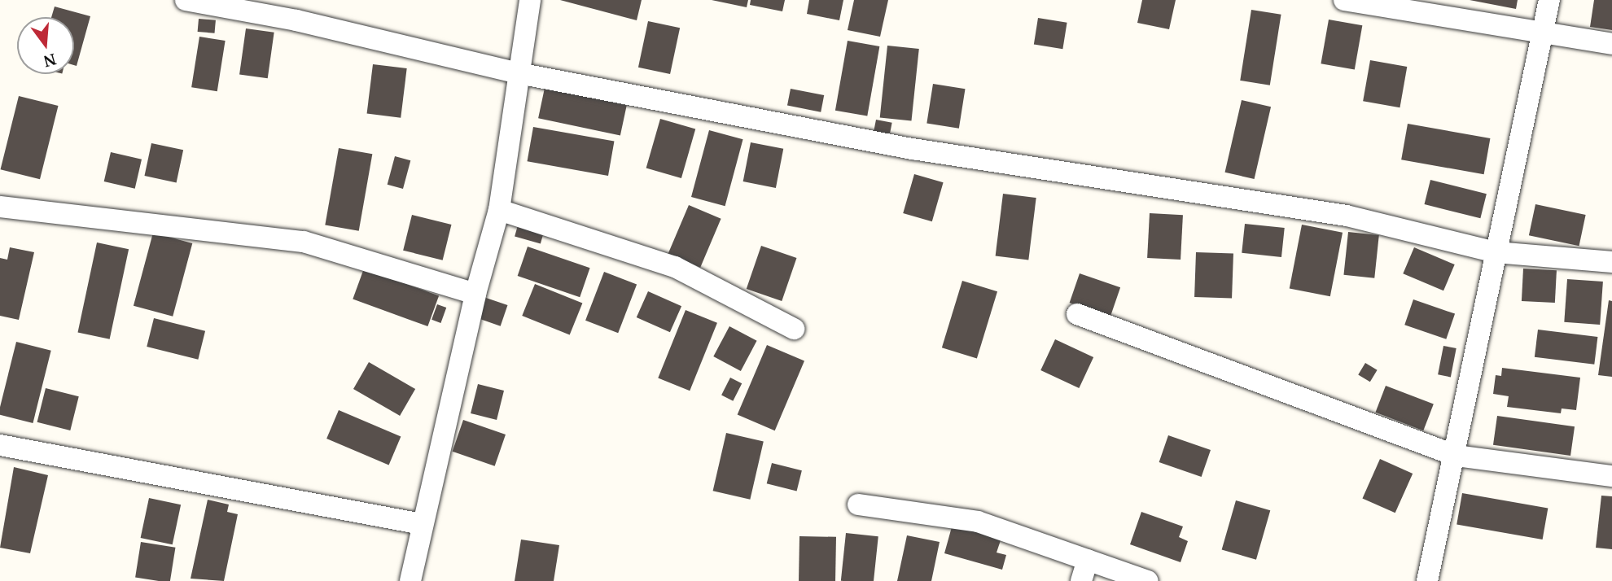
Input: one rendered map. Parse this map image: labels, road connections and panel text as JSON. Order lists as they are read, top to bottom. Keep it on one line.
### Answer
{"north":"bottom"}
